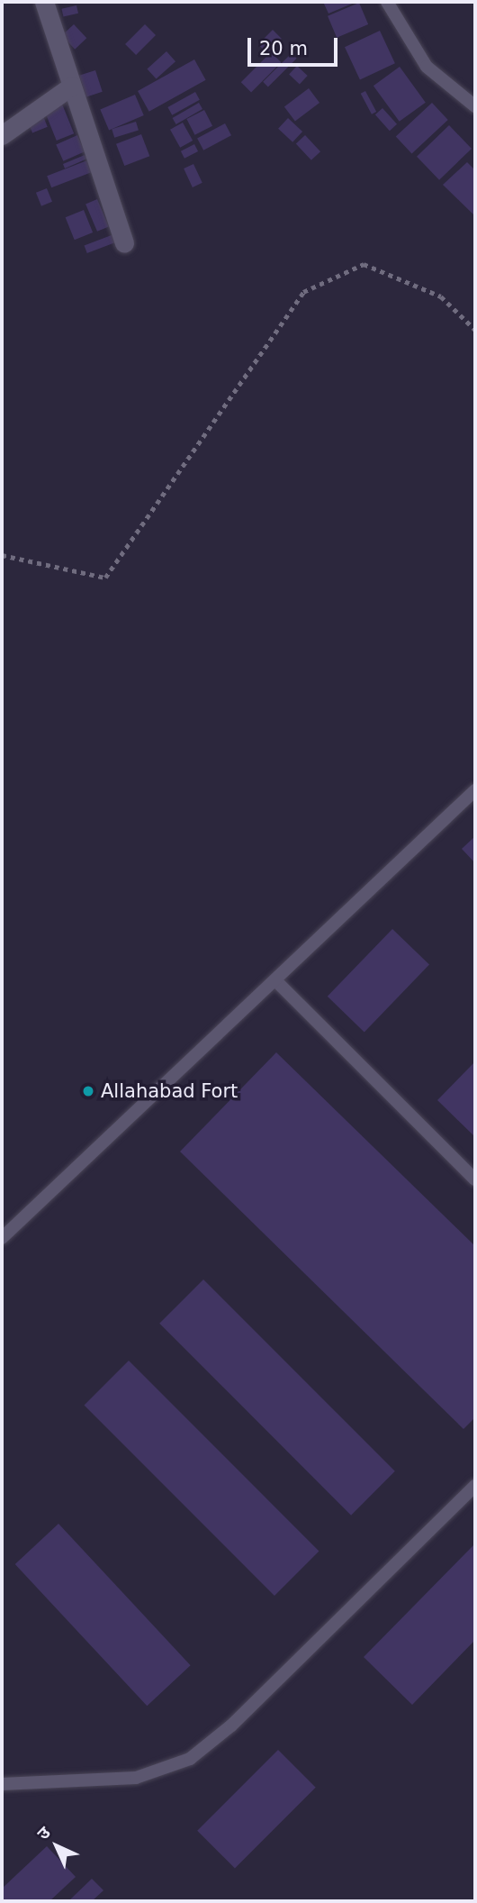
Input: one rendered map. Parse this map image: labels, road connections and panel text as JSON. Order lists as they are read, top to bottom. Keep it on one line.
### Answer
{"places":["Allahabad Fort"],"scale_bar":"20 m","north":"top left"}
